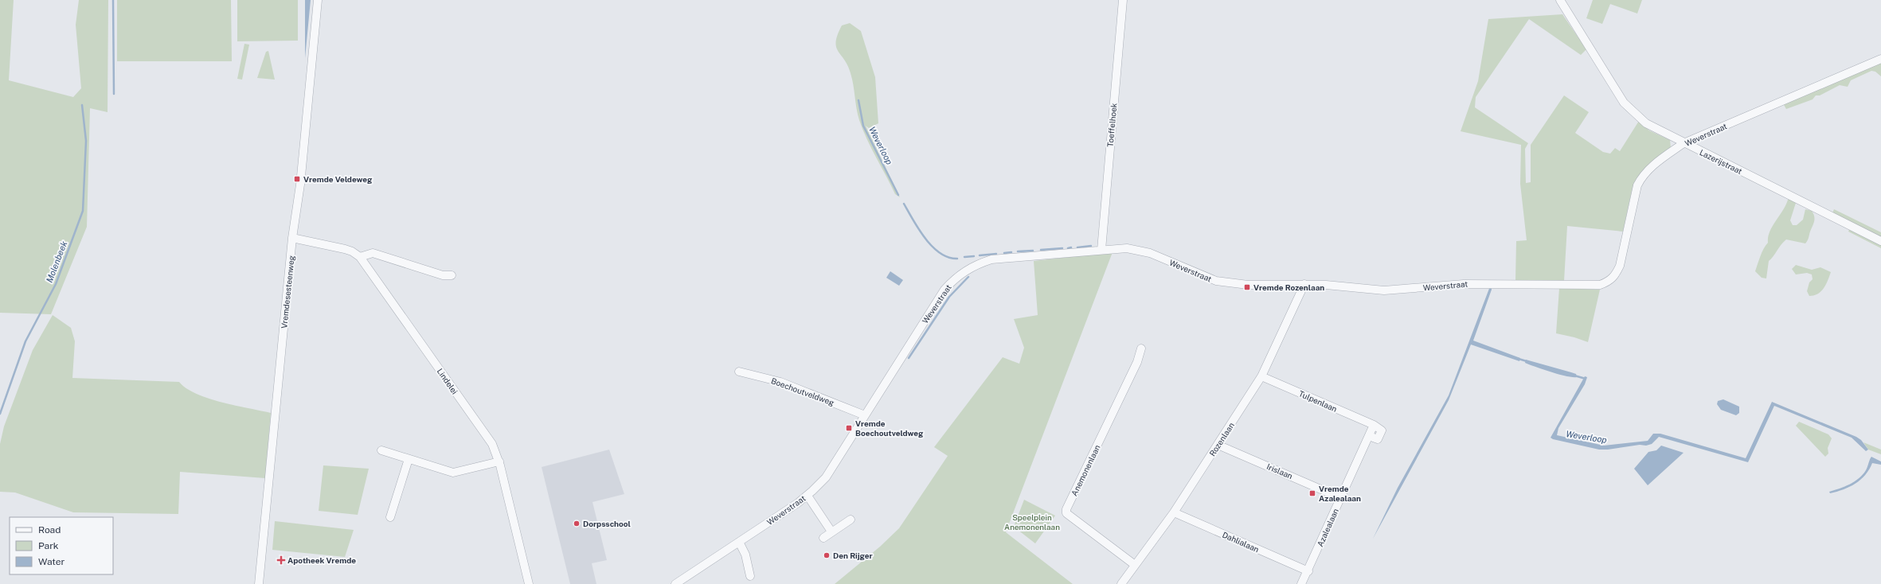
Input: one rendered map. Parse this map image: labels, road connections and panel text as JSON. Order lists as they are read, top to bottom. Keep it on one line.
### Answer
{"streets":{"street":["Toeffelhoek","Weverstraat","Lazerijstraat","Vremdesesteenweg","Lindelei","Boechoutveldweg","Tulpenlaan","Rozenlaan","Anemonenlaan","Irislaan","Azalealaan","Dahlialaan"]},"crossings":[["Toeffelhoek","Weverstraat"],["Weverstraat","Lazerijstraat"],["Weverstraat","Boechoutveldweg"],["Weverstraat","Rozenlaan"],["Vremdesesteenweg","Lindelei"],["Tulpenlaan","Rozenlaan"],["Tulpenlaan","Azalealaan"],["Rozenlaan","Anemonenlaan"],["Rozenlaan","Irislaan"],["Rozenlaan","Dahlialaan"],["Irislaan","Azalealaan"],["Azalealaan","Dahlialaan"]],"water":["Weverloop","Molenbeek"],"parks":["Speelplein Anemonenlaan"],"places":{"transit":["Vremde Veldeweg","Vremde Rozenlaan","Vremde Boechoutveldweg","Vremde Azalealaan"],"other":["Dorpsschool","Den Rijger"],"health":["Apotheek Vremde"]},"legend":["Road","Park","Water"]}
